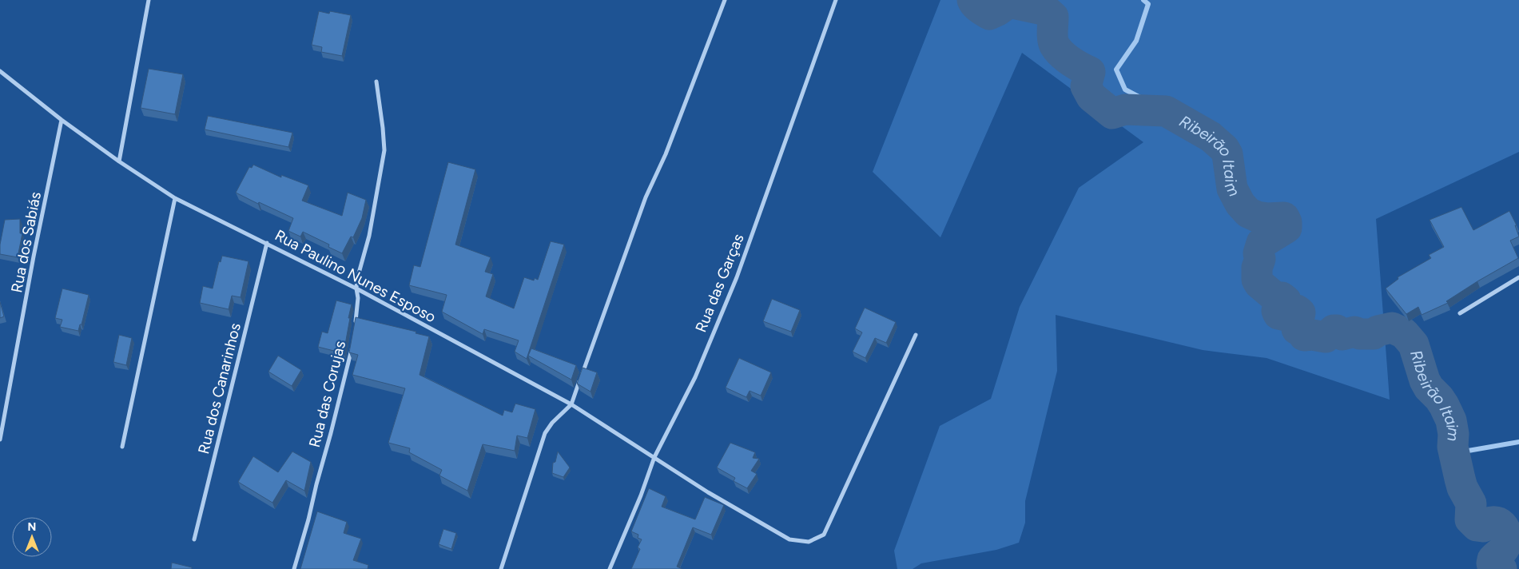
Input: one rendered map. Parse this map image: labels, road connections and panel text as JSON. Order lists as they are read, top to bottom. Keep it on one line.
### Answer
{"streets":{"street":["Rua dos Sabiás","Rua Paulino Nunes Esposo","Rua das Garças","Rua dos Canarinhos","Rua das Corujas"]},"crossings":[["Rua dos Sabiás","Rua Paulino Nunes Esposo"],["Rua Paulino Nunes Esposo","Rua das Garças"],["Rua Paulino Nunes Esposo","Rua dos Canarinhos"],["Rua Paulino Nunes Esposo","Rua das Corujas"]],"water":["Ribeirão Itaim"],"north":"top"}
